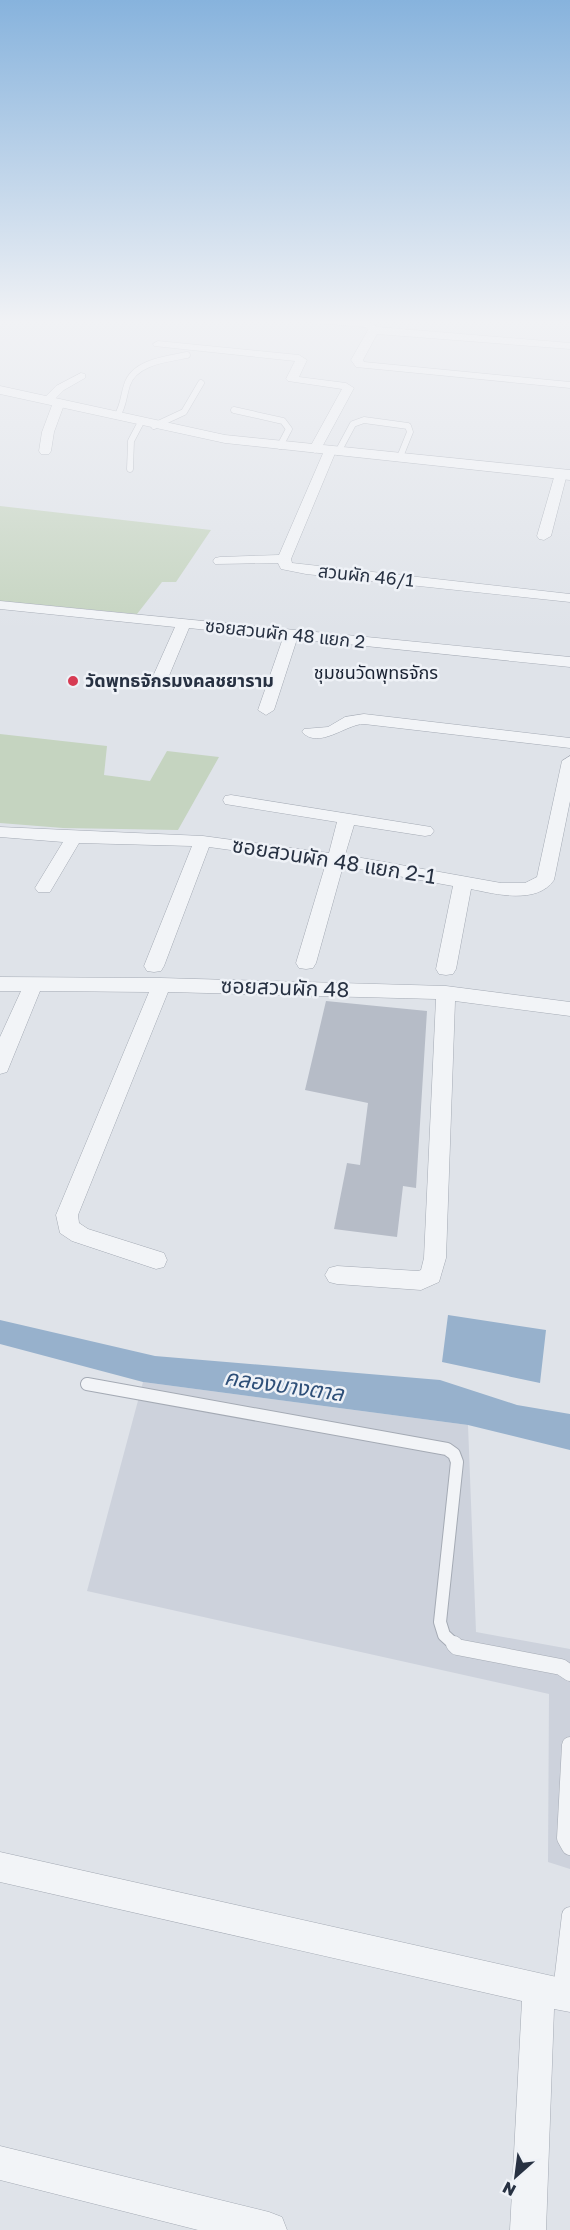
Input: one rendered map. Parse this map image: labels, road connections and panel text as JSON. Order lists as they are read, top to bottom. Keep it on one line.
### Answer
{"streets":{"street":["สวนผัก 46/1","ซอยสวนผัก 48 แยก 2","ซอยสวนผัก 48 แยก 2-1","ซอยสวนผัก 48"]},"districts":["ชุมชนวัดพุทธจักร"],"water":["คลองบางตาล"],"places":["วัดพุทธจักรมงคลชยาราม"],"north":"bottom left"}
